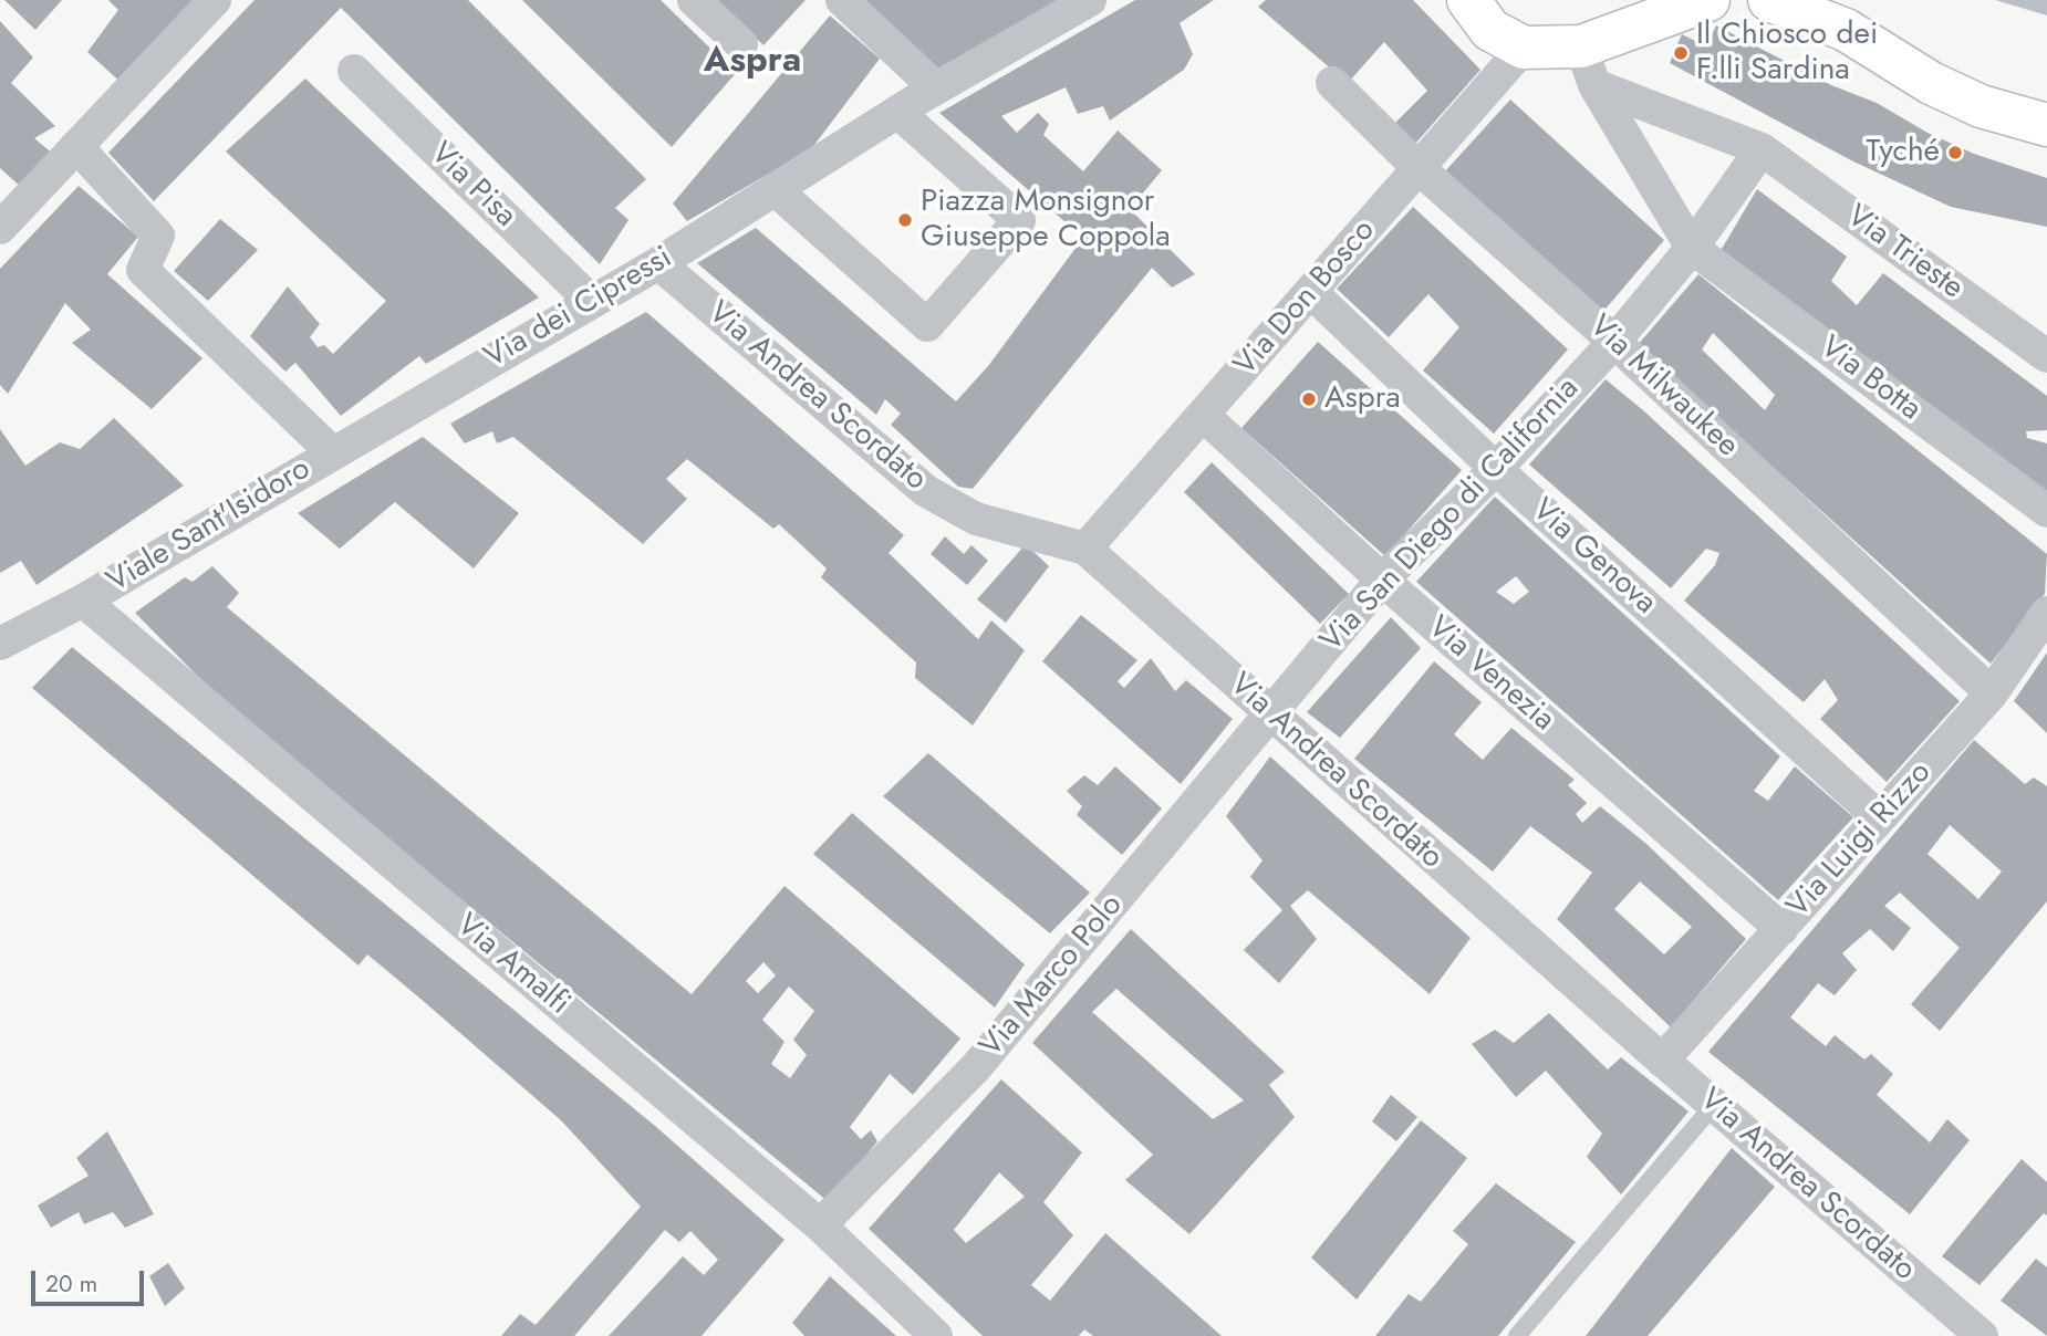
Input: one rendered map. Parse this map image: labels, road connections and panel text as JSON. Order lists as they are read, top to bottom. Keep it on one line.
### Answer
{"streets":{"street":["Via Pisa","Via Trieste","Via Don Bosco","Via dei Cipressi","Via Botta","Via Milwaukee","Via Andrea Scordato","Via San Diego di California","Viale Sant'Isidoro","Via Genova","Via Venezia","Via Luigi Rizzo","Via Amalfi","Via Marco Polo"]},"crossings":[["Via Pisa","Via dei Cipressi"],["Via Trieste","Via San Diego di California"],["Via Don Bosco","Via Milwaukee"],["Via Don Bosco","Via Andrea Scordato"],["Via Don Bosco","Via Genova"],["Via Don Bosco","Via Venezia"],["Via dei Cipressi","Via Andrea Scordato"],["Via dei Cipressi","Viale Sant'Isidoro"],["Via Botta","Via San Diego di California"],["Via Milwaukee","Via San Diego di California"],["Via Milwaukee","Via Luigi Rizzo"],["Via Andrea Scordato","Via San Diego di California"],["Via Andrea Scordato","Via Luigi Rizzo"],["Via Andrea Scordato","Via Marco Polo"],["Via San Diego di California","Via Genova"],["Via San Diego di California","Via Venezia"],["Via San Diego di California","Via Marco Polo"],["Viale Sant'Isidoro","Via Amalfi"],["Via Genova","Via Luigi Rizzo"],["Via Venezia","Via Luigi Rizzo"],["Via Amalfi","Via Marco Polo"]],"districts":["Aspra"],"places":["Il Chiosco dei F.lli Sardina","Tyché","Piazza Monsignor Giuseppe Coppola","Aspra"],"scale_bar":"20 m"}
